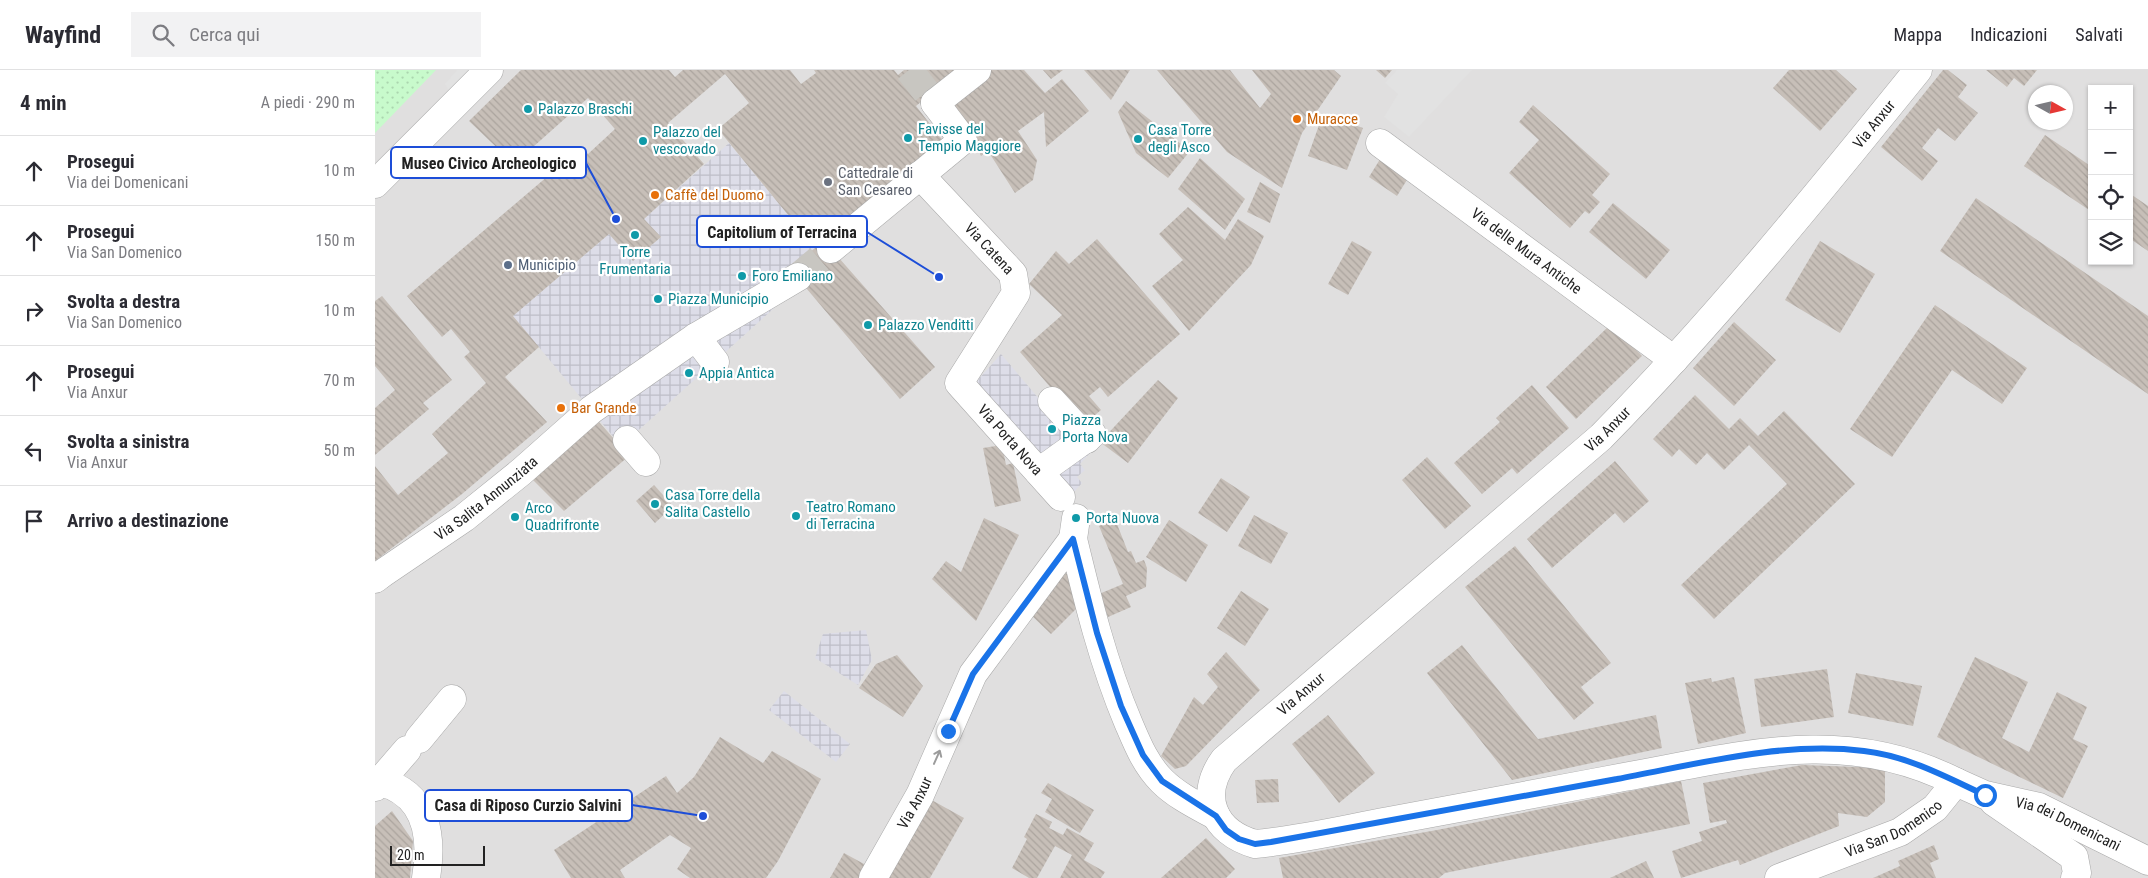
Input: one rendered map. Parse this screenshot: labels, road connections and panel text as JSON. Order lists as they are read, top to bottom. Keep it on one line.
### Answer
{"streets":{"street":["Via Anxur","Via Catena","Via delle Mura Antiche","Via Porta Nova","Via Salita Annunziata","Via dei Domenicani","Via San Domenico"]},"crossings":[["Via Anxur","Via delle Mura Antiche"],["Via Anxur","Via Porta Nova"],["Via Anxur","Via San Domenico"],["Via Catena","Via Porta Nova"],["Via dei Domenicani","Via San Domenico"]],"places":["Palazzo Braschi","Muracce","Favisse del Tempio Maggiore","Casa Torre degli Asco","Palazzo del vescovado","Cattedrale di San Cesareo","Caffè del Duomo","Museo Civico Archeologico","Torre Frumentaria","Municipio","Foro Emiliano","Capitolium of Terracina","Piazza Municipio","Palazzo Venditti","Appia Antica","Bar Grande","Piazza Porta Nova","Casa Torre della Salita Castello","Teatro Romano di Terracina","Arco Quadrifronte","Porta Nuova","Casa di Riposo Curzio Salvini"],"scale_bar":"20 m","north":"right","page":{"header":"Wayfind","search":"Cerca qui","nav":["Mappa","Indicazioni","Salvati"],"heading":["4 min","A piedi · 290 m"],"map_buttons":["+","−"],"list":[["Prosegui","Via dei Domenicani","10 m"],["Prosegui","Via San Domenico","150 m"],["Svolta a destra","Via San Domenico","10 m"],["Prosegui","Via Anxur","70 m"],["Svolta a sinistra","Via Anxur","50 m"],"Arrivo a destinazione"],"scale":"20 m"}}
